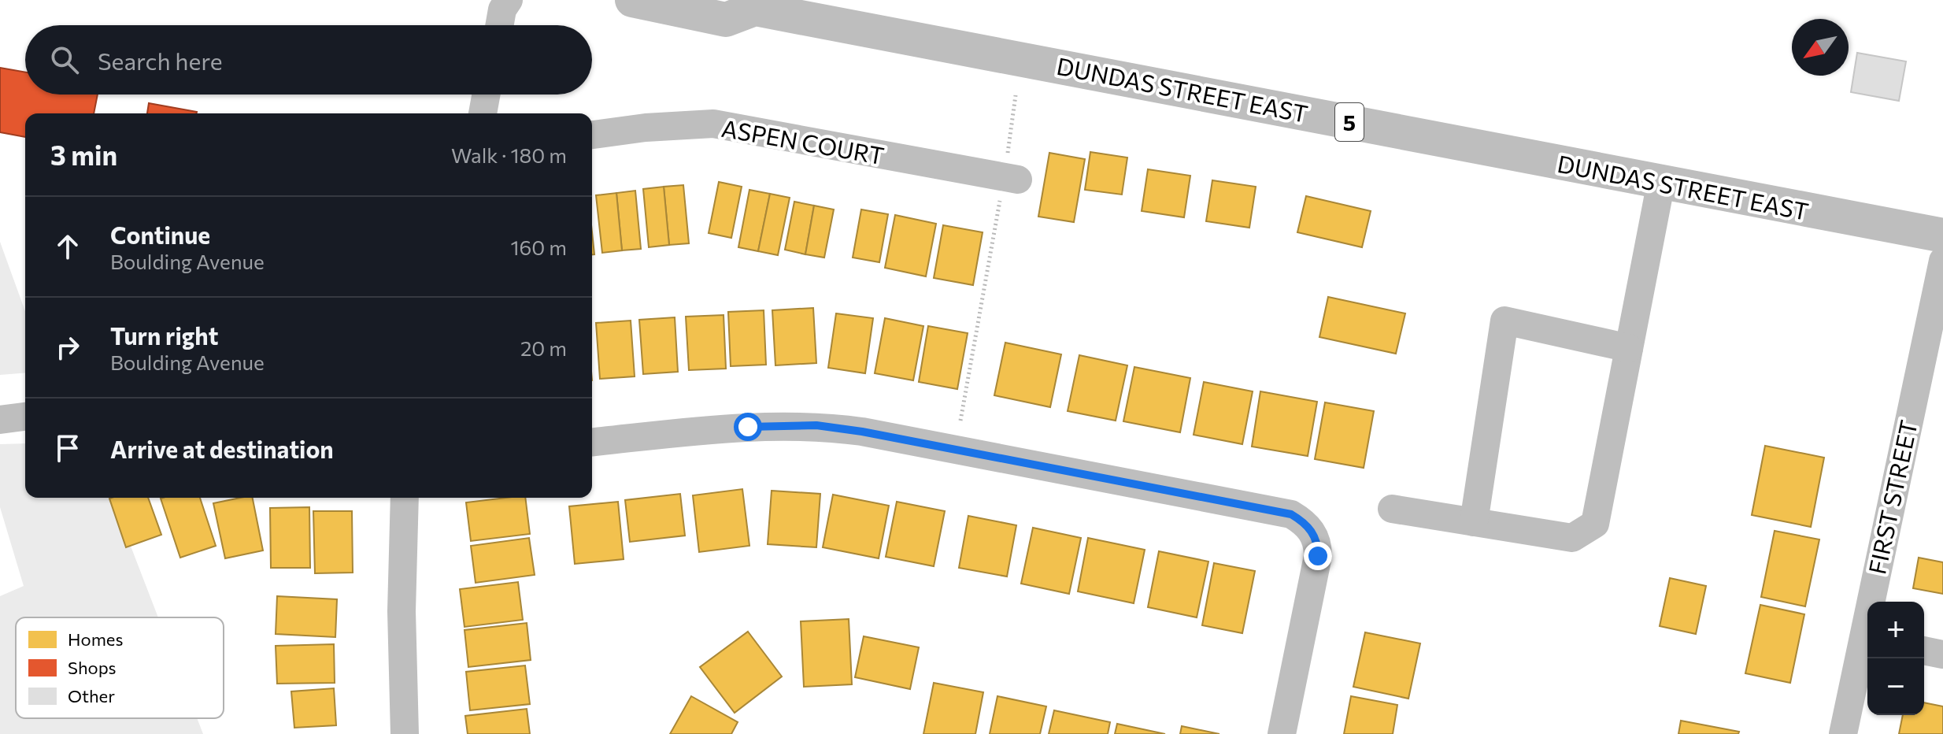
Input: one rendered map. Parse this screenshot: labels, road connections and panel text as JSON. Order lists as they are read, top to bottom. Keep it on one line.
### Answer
{"streets":{"main road":["DUNDAS STREET EAST","5"],"street":["ASPEN COURT","FIRST STREET"]},"legend":["Homes","Shops","Other"],"north":"bottom left","page":{"search":"Search here","heading":["3 min","Walk · 180 m"],"list":[["Continue","Boulding Avenue","160 m"],["Turn right","Boulding Avenue","20 m"],"Arrive at destination"],"map_buttons":["+","−"]}}
